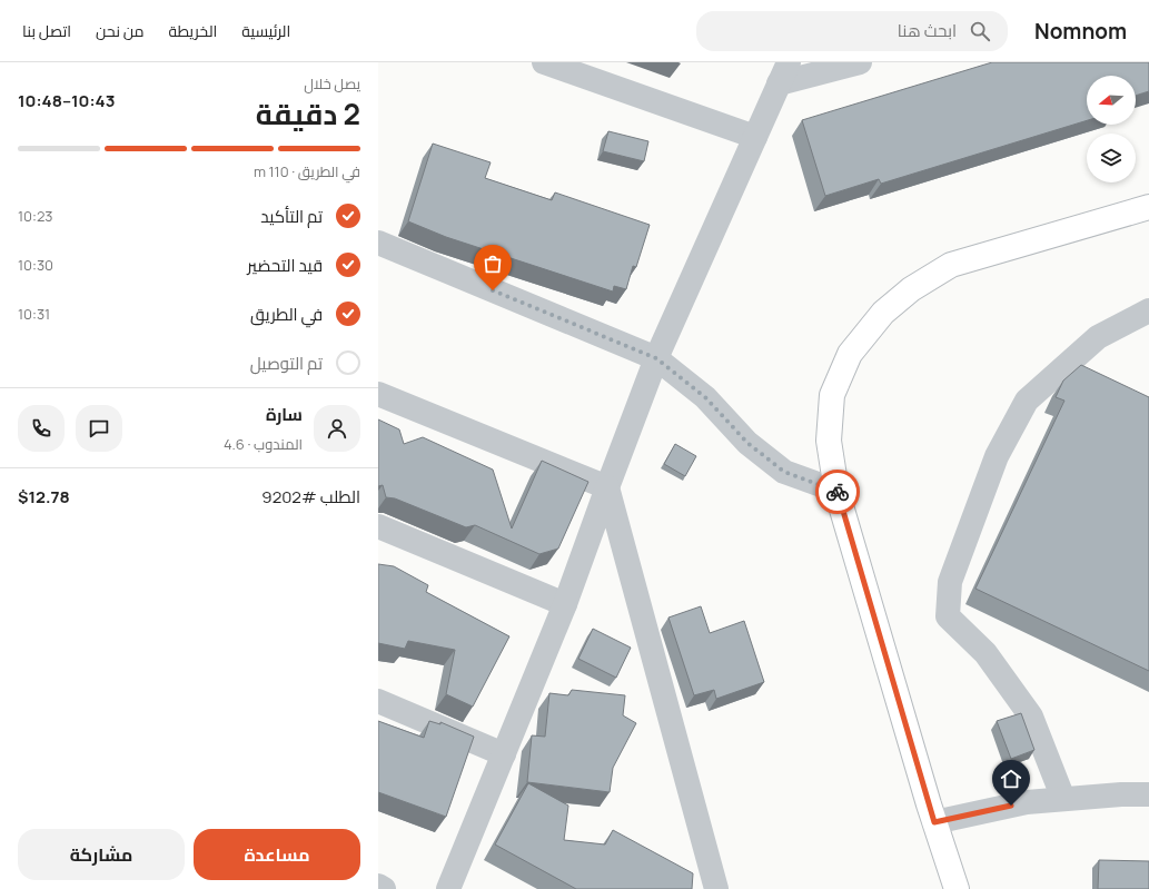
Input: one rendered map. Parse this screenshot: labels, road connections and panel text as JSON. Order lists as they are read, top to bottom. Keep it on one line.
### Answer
{"north":"left","page":{"header":"Nomnom","search":"ابحث هنا","nav":["الرئيسية","الخريطة","من نحن","اتصل بنا"],"heading":["2 دقيقة","يصل خلال","10:43–10:48"],"panel":["سارة","المندوب · 4.6","الطلب #9202","$12.78"],"bar":"في الطريق · 110 m","list":[["تم التأكيد","10:23"],["قيد التحضير","10:30"],["في الطريق","10:31"],"تم التوصيل"],"buttons":["مساعدة","مشاركة"]}}
